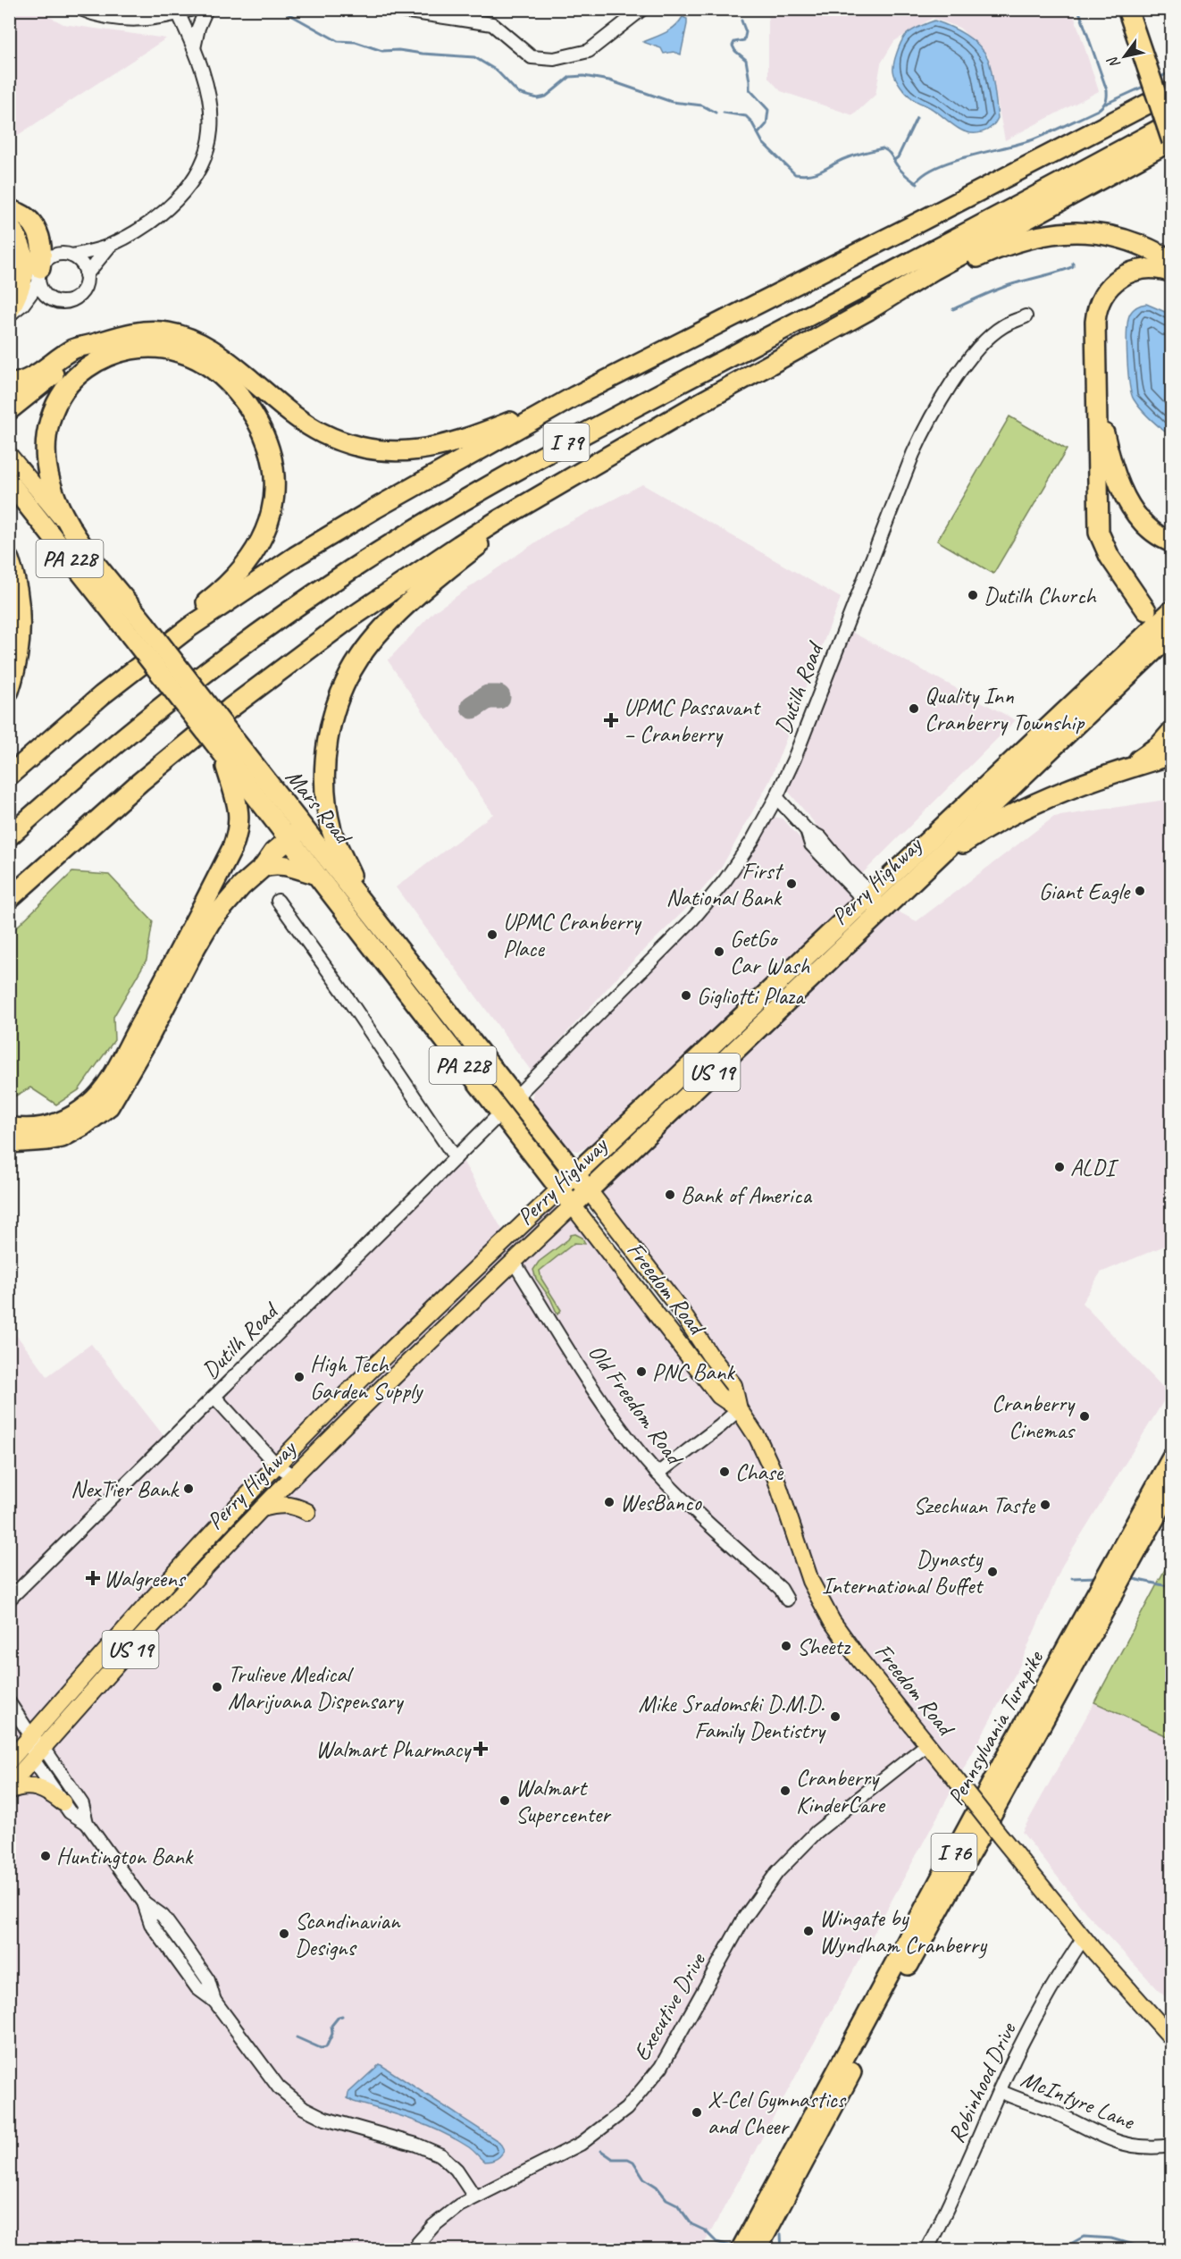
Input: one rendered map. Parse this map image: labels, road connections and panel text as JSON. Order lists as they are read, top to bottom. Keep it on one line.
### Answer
{"streets":{"highway":["I 79","PA 228","Mars Road","Perry Highway","US 19","Freedom Road","Pennsylvania Turnpike","I 76"],"street":["Dutilh Road","Old Freedom Road","Executive Drive","Robinhood Drive","McIntyre Lane"]},"crossings":[["Dutilh Road","Mars Road"],["Mars Road","Perry Highway"],["Mars Road","Freedom Road"],["Perry Highway","Freedom Road"],["Perry Highway","Old Freedom Road"],["Freedom Road","Executive Drive"],["Freedom Road","Robinhood Drive"],["Robinhood Drive","McIntyre Lane"]],"places":{"other":["Dutilh Church","Quality Inn Cranberry Township","First National Bank","Giant Eagle","UPMC Cranberry Place","GetGo Car Wash","Gigliotti Plaza","ALDI","Bank of America","PNC Bank","High Tech Garden Supply","Cranberry Cinemas","Chase","NexTier Bank","WesBanco","Szechuan Taste","Dynasty International Buffet","Sheetz","Trulieve Medical Marijuana Dispensary","Mike Sradomski D.M.D. Family Dentistry","Cranberry KinderCare","Walmart Supercenter","Huntington Bank","Wingate by Wyndham Cranberry","Scandinavian Designs","X-Cel Gymnastics and Cheer"],"health":["UPMC Passavant – Cranberry","Walgreens","Walmart Pharmacy"]},"north":"bottom left"}
